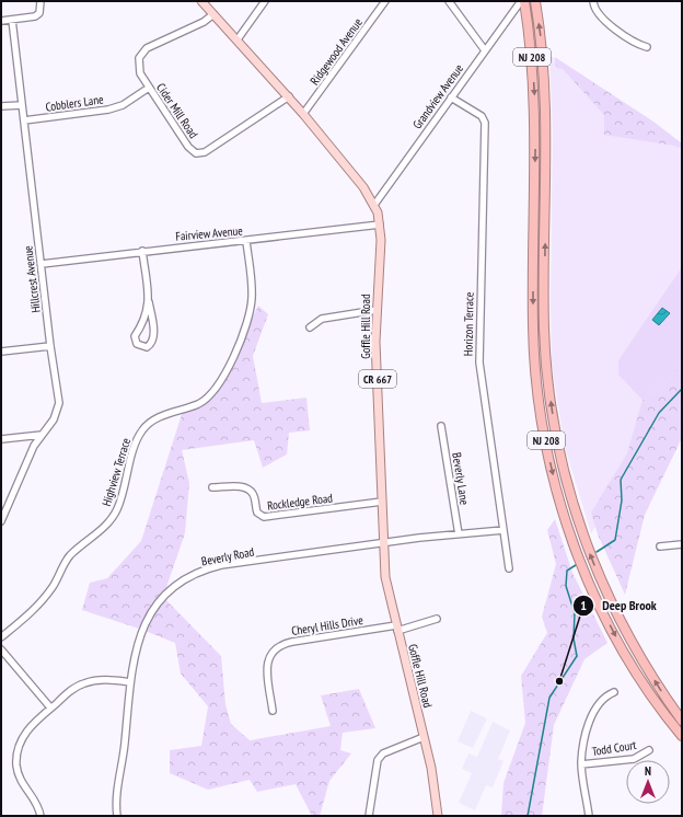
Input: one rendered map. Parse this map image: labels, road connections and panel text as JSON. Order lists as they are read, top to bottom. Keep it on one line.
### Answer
{"streets":{"highway":["NJ 208"],"main road":["Goffle Hill Road","CR 667"],"street":["Ridgewood Avenue","Grandview Avenue","Cobblers Lane","Cider Mill Road","Fairview Avenue","Hillcrest Avenue","Horizon Terrace","Highview Terrace","Beverly Lane","Rockledge Road","Beverly Road","Cheryl Hills Drive","Todd Court"]},"crossings":[["Ridgewood Avenue","Goffle Hill Road"],["Grandview Avenue","Horizon Terrace"],["Grandview Avenue","Goffle Hill Road"],["Cobblers Lane","Cider Mill Road"],["Cobblers Lane","Hillcrest Avenue"],["Cider Mill Road","Goffle Hill Road"],["Fairview Avenue","Hillcrest Avenue"],["Fairview Avenue","Goffle Hill Road"],["Fairview Avenue","Highview Terrace"],["Horizon Terrace","Beverly Road"],["Goffle Hill Road","Rockledge Road"],["Goffle Hill Road","Beverly Road"],["Goffle Hill Road","Cheryl Hills Drive"],["Beverly Lane","Beverly Road"]],"places":["Deep Brook"],"north":"top"}
